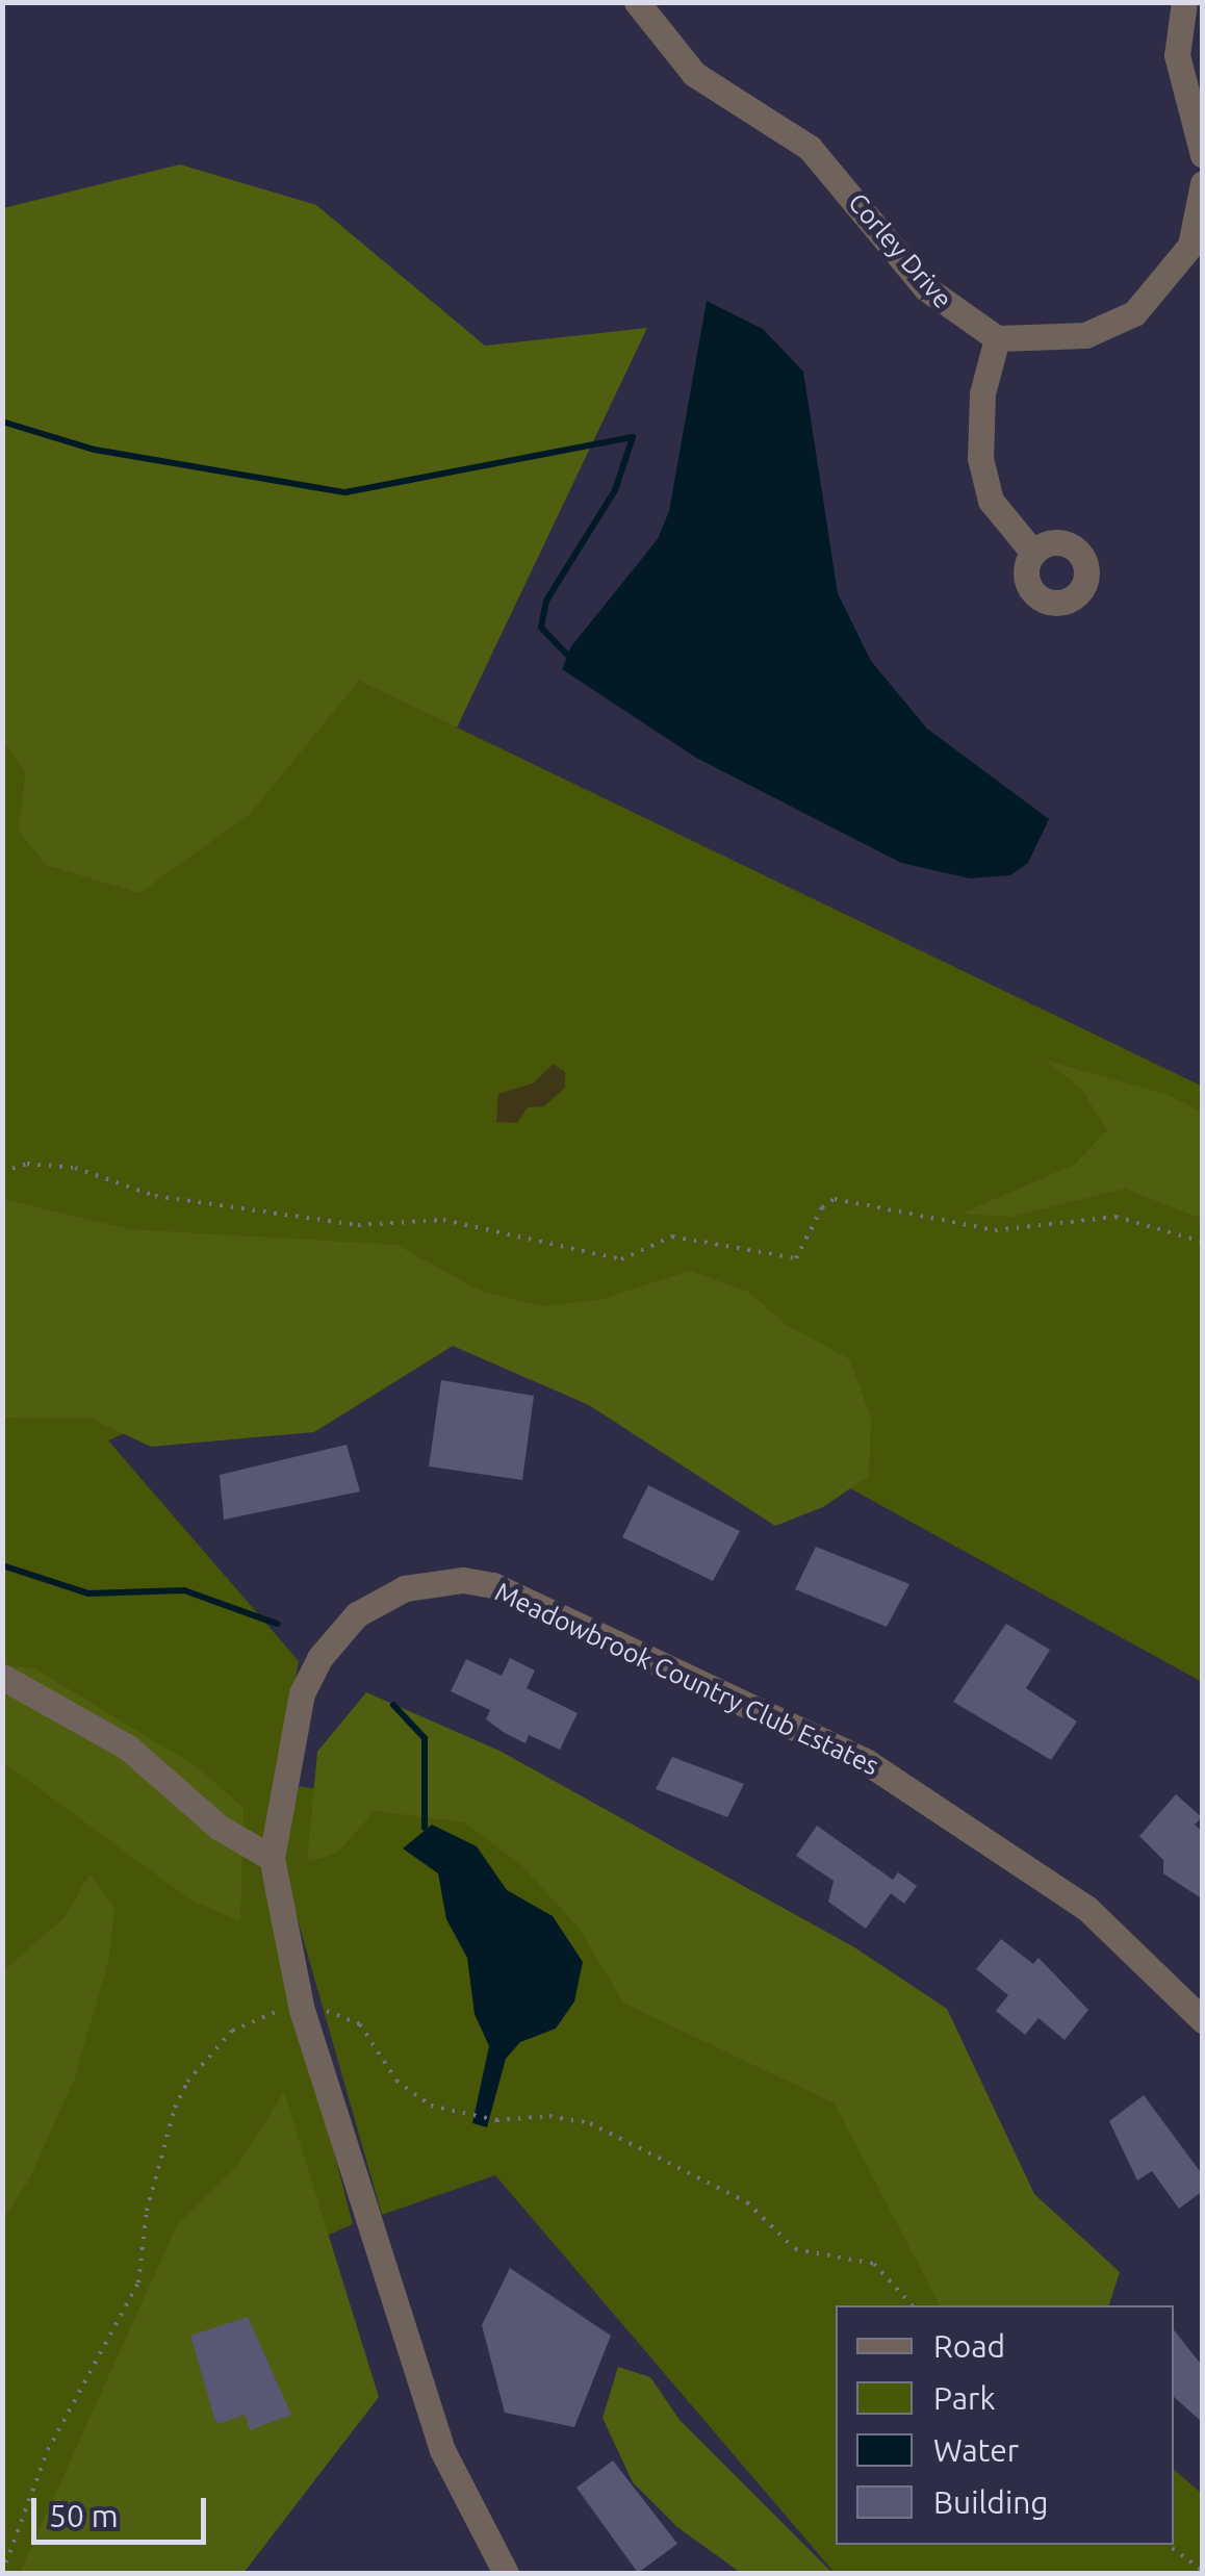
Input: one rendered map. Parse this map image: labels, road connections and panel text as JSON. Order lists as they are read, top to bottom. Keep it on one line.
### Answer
{"streets":{"street":["Corley Drive","Meadowbrook Country Club Estates"]},"legend":["Road","Park","Water","Building"],"scale_bar":"50 m"}
